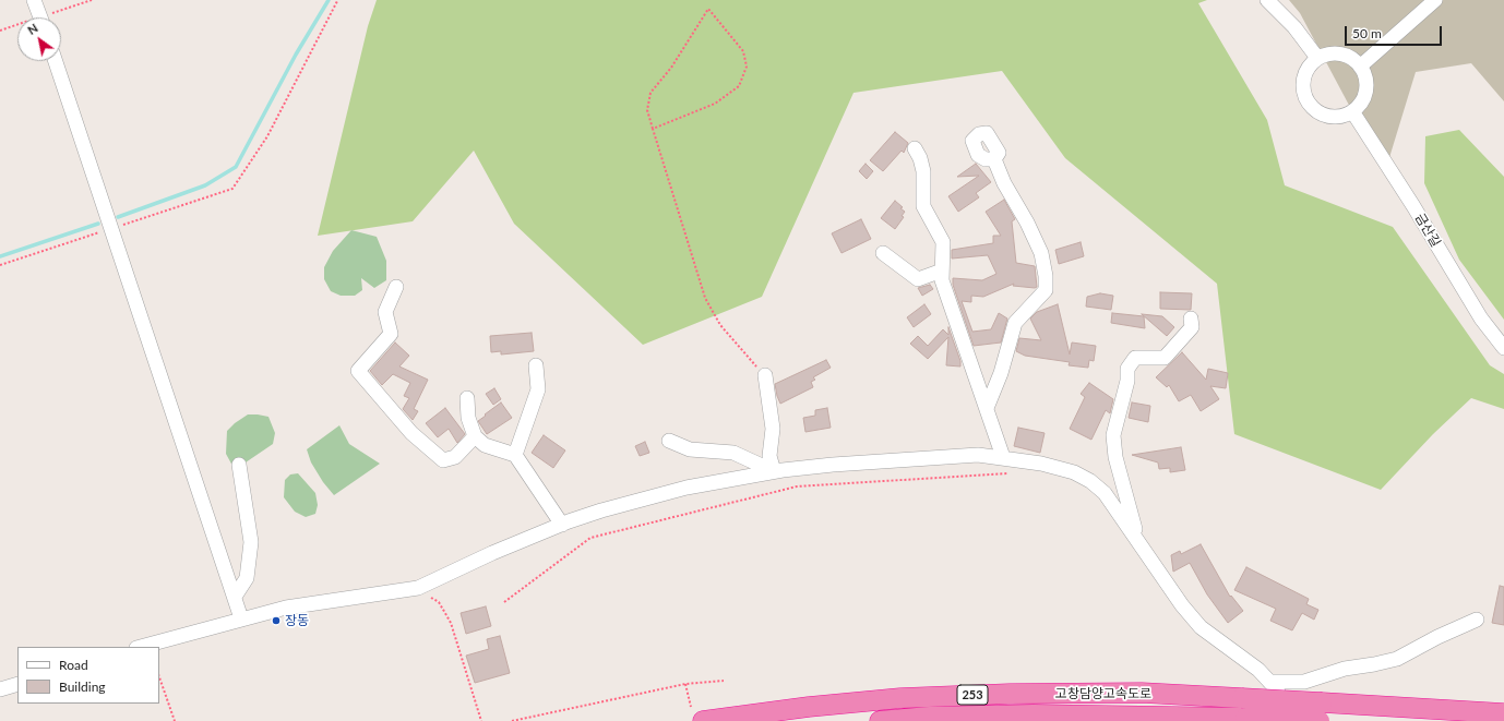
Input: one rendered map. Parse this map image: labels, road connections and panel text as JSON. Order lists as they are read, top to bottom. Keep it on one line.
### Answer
{"streets":{"highway":["고창담양고속도로","253"],"street":["금산길"]},"places":["장동"],"legend":["Road","Building"],"scale_bar":"50 m","north":"top left"}
